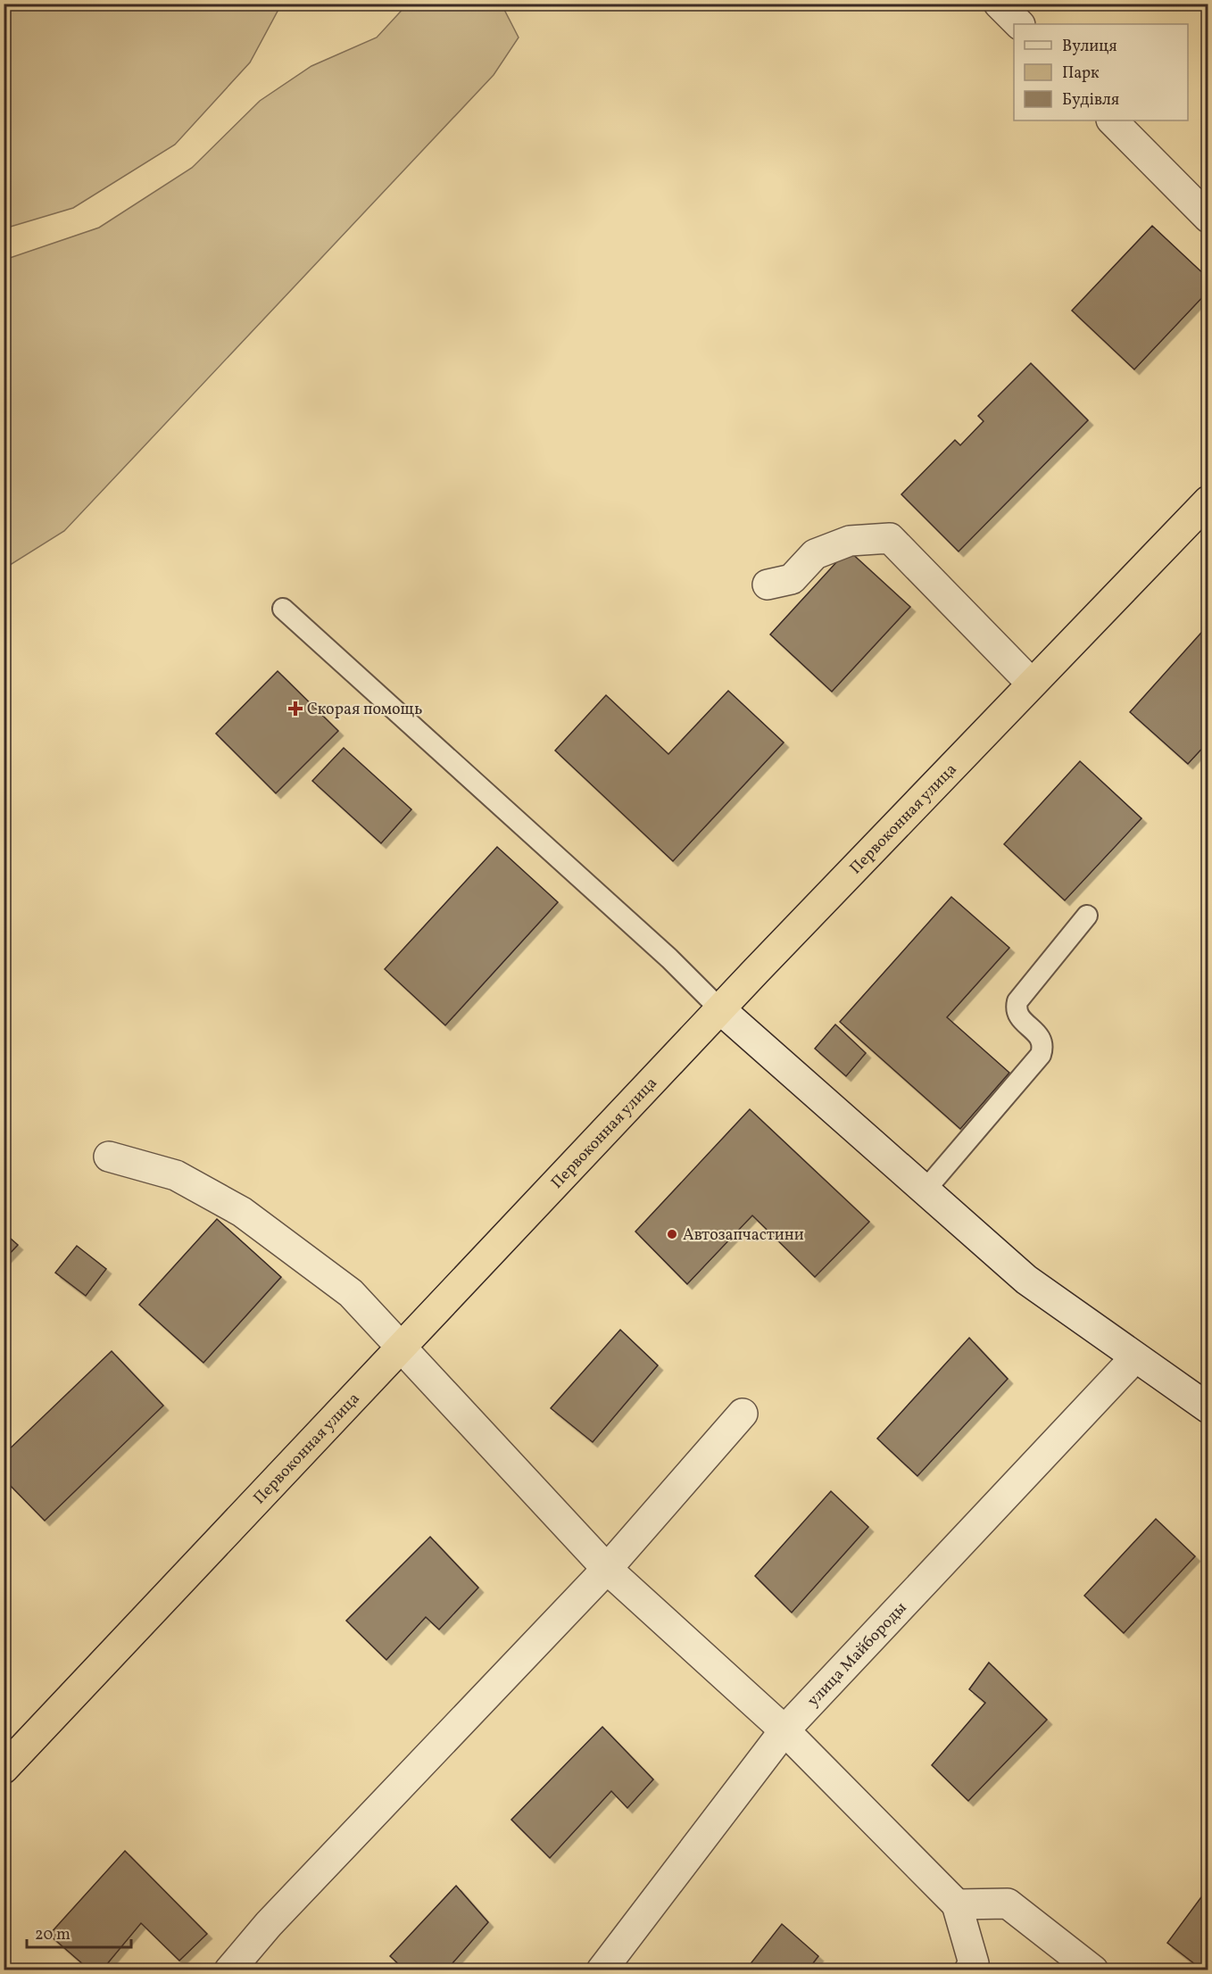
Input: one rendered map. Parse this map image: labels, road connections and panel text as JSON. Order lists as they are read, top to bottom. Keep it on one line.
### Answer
{"streets":{"highway":["Первоконная улица"],"street":["улица Майбороды"]},"places":{"health":["Скорая помощь"],"other":["Автозапчастини"]},"legend":["Вулиця","Парк","Будівля"],"scale_bar":"20 m"}
